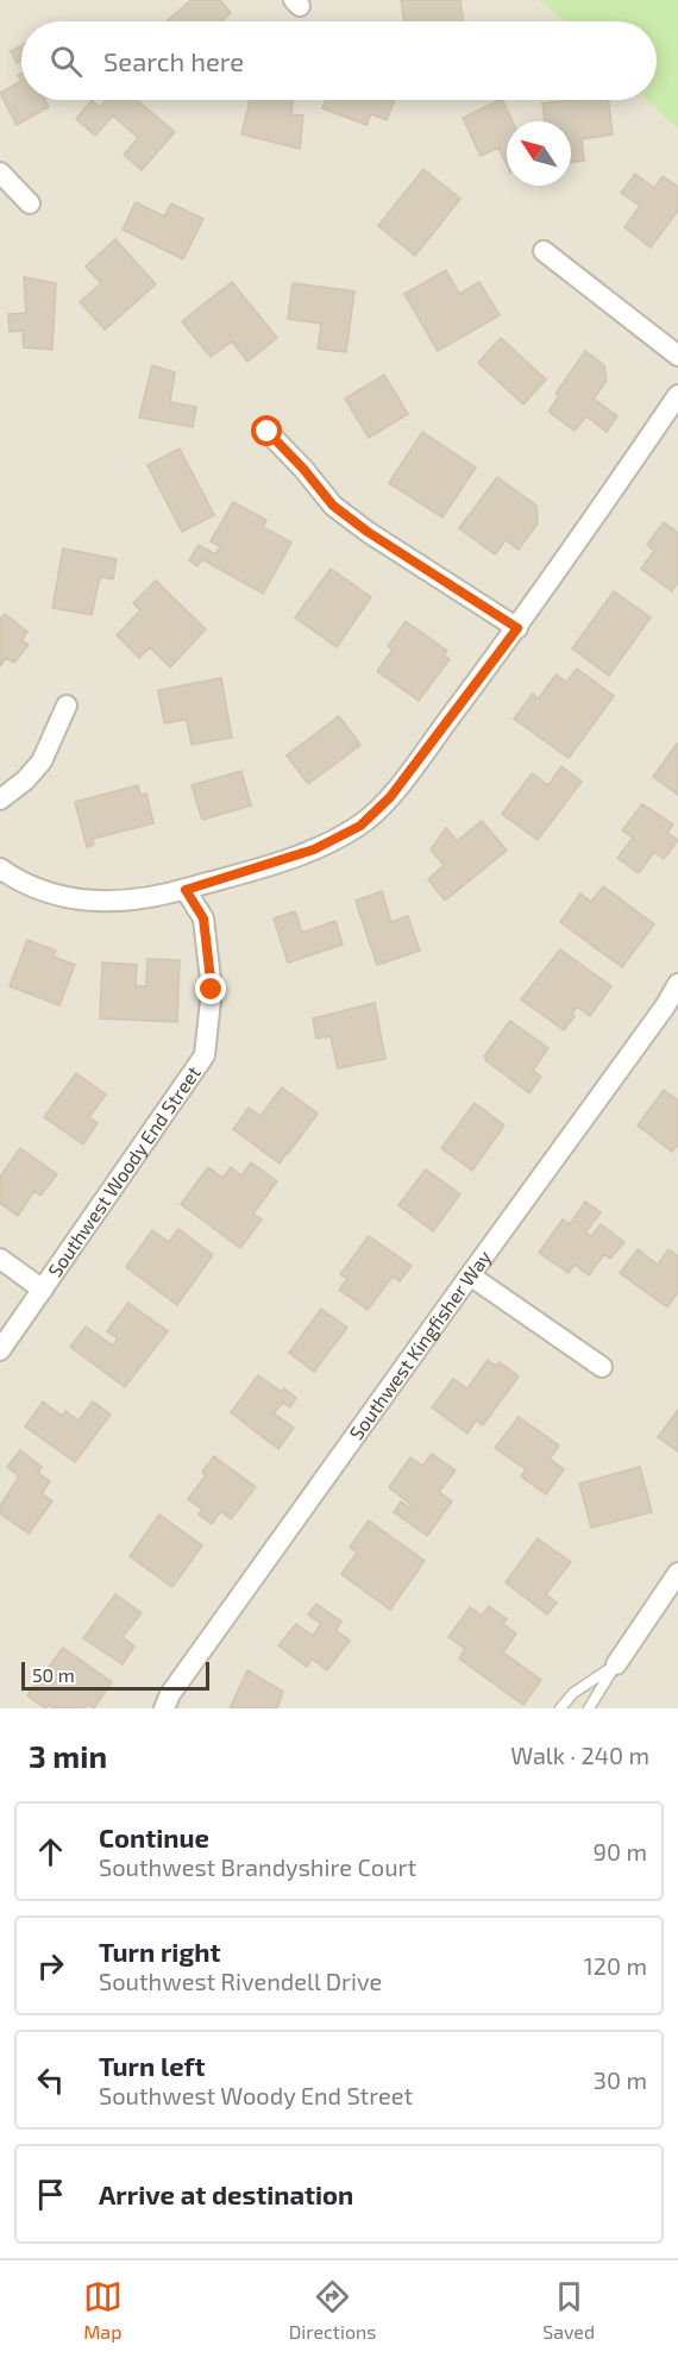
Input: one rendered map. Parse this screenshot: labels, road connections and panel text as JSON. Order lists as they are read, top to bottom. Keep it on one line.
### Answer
{"streets":{"street":["Southwest Woody End Street","Southwest Kingfisher Way"]},"scale_bar":"50 m","north":"top left","page":{"search":"Search here","scale":"50 m","heading":["3 min","Walk · 240 m"],"list":[["Continue","Southwest Brandyshire Court","90 m"],["Turn right","Southwest Rivendell Drive","120 m"],["Turn left","Southwest Woody End Street","30 m"],"Arrive at destination"],"nav":["Map","Directions","Saved"]}}
